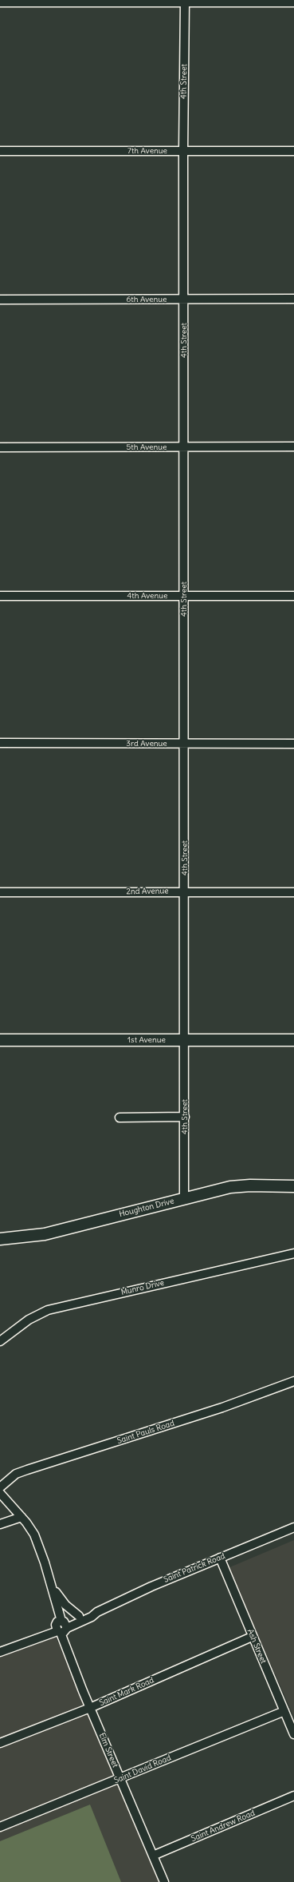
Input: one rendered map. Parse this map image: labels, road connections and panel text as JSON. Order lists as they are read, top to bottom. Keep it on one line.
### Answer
{"streets":{"street":["4th Street","7th Avenue","6th Avenue","5th Avenue","4th Avenue","3rd Avenue","2nd Avenue","1st Avenue","Houghton Drive","Munro Drive","Saint Pauls Road","Saint Patrick Road","Ash Street","Saint Mark Road","Elm Street","Saint David Road","Saint Andrew Road"]},"crossings":[["4th Street","7th Avenue"],["4th Street","6th Avenue"],["4th Street","5th Avenue"],["4th Street","4th Avenue"],["4th Street","3rd Avenue"],["4th Street","2nd Avenue"],["4th Street","1st Avenue"],["4th Street","Houghton Drive"],["Saint Patrick Road","Ash Street"],["Saint Patrick Road","Elm Street"],["Ash Street","Saint Mark Road"],["Ash Street","Saint David Road"],["Saint Mark Road","Elm Street"],["Elm Street","Saint David Road"],["Elm Street","Saint Andrew Road"]]}
